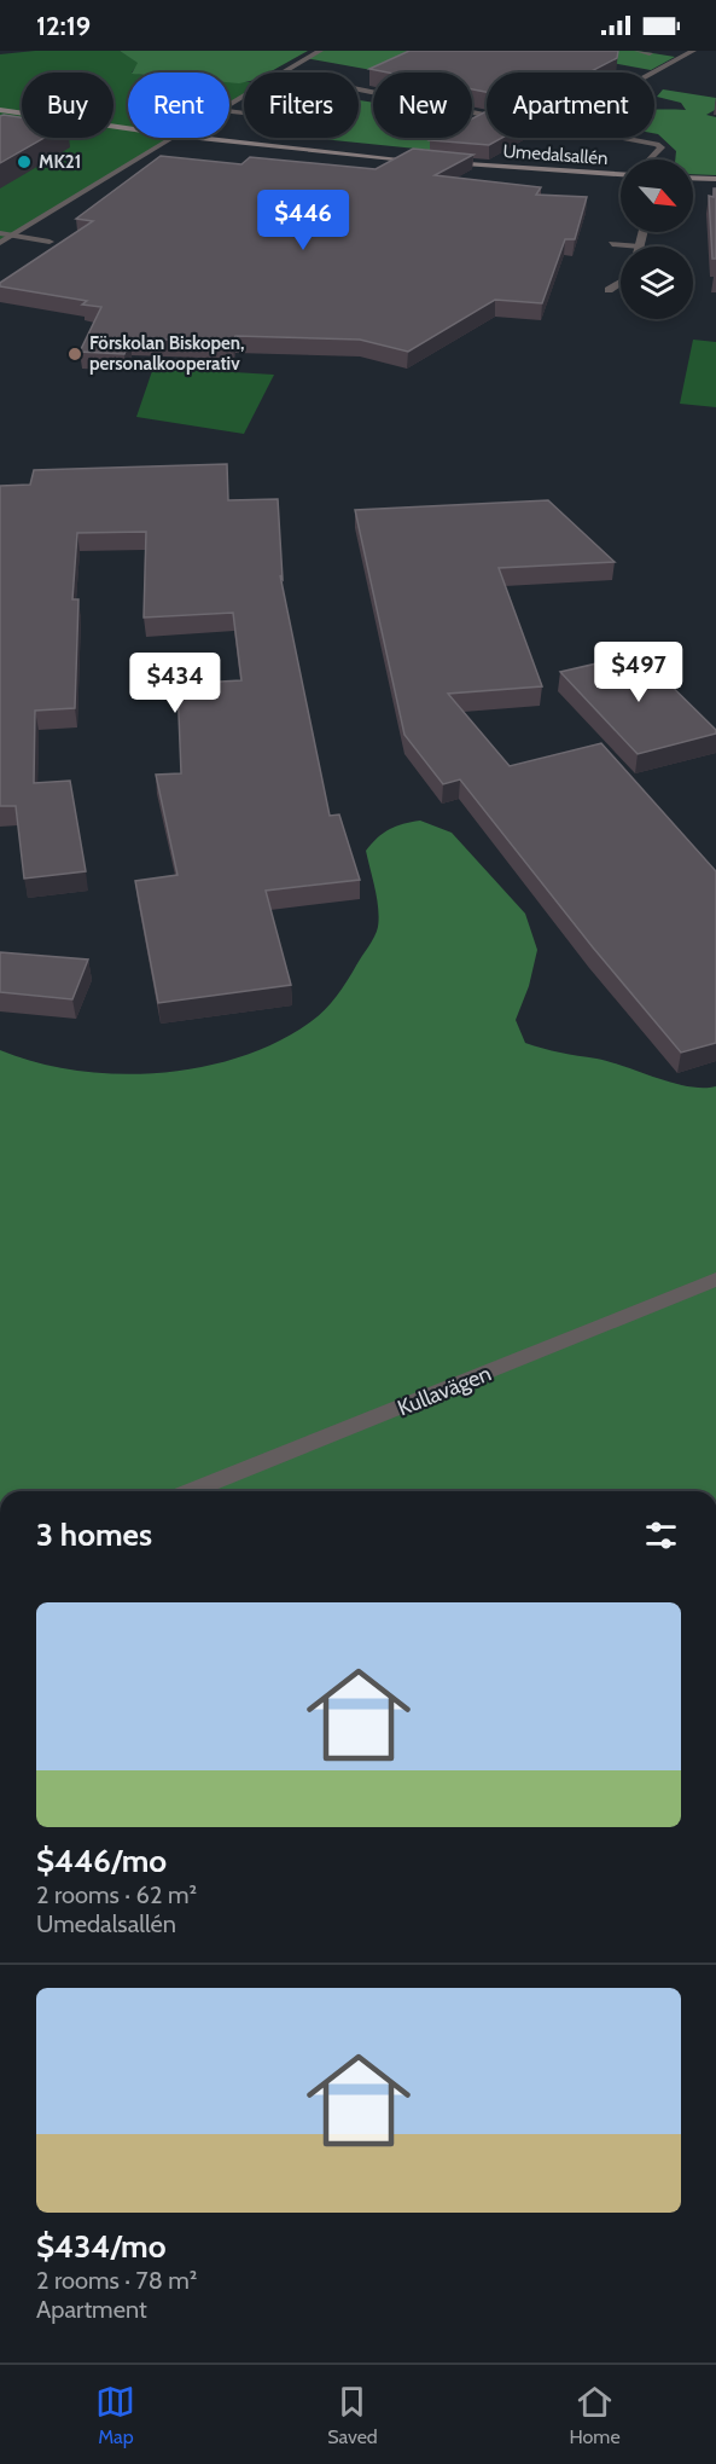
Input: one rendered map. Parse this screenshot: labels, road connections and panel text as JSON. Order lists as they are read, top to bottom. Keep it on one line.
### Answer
{"streets":{"street":["Umedalsallén","Kullavägen"]},"places":["MK21","Förskolan Biskopen, personalkooperativ"],"north":"bottom right","page":{"status":"12:19","chip":["Buy","Rent","Filters","New","Apartment"],"price":["$446","$497","$434"],"heading":"3 homes","list":[{"name":"$446/mo","note":"2 rooms · 62 m² · Umedalsallén"},{"name":"$434/mo","note":"2 rooms · 78 m² · Apartment"}],"tabs":["Map","Saved","Home"]}}
